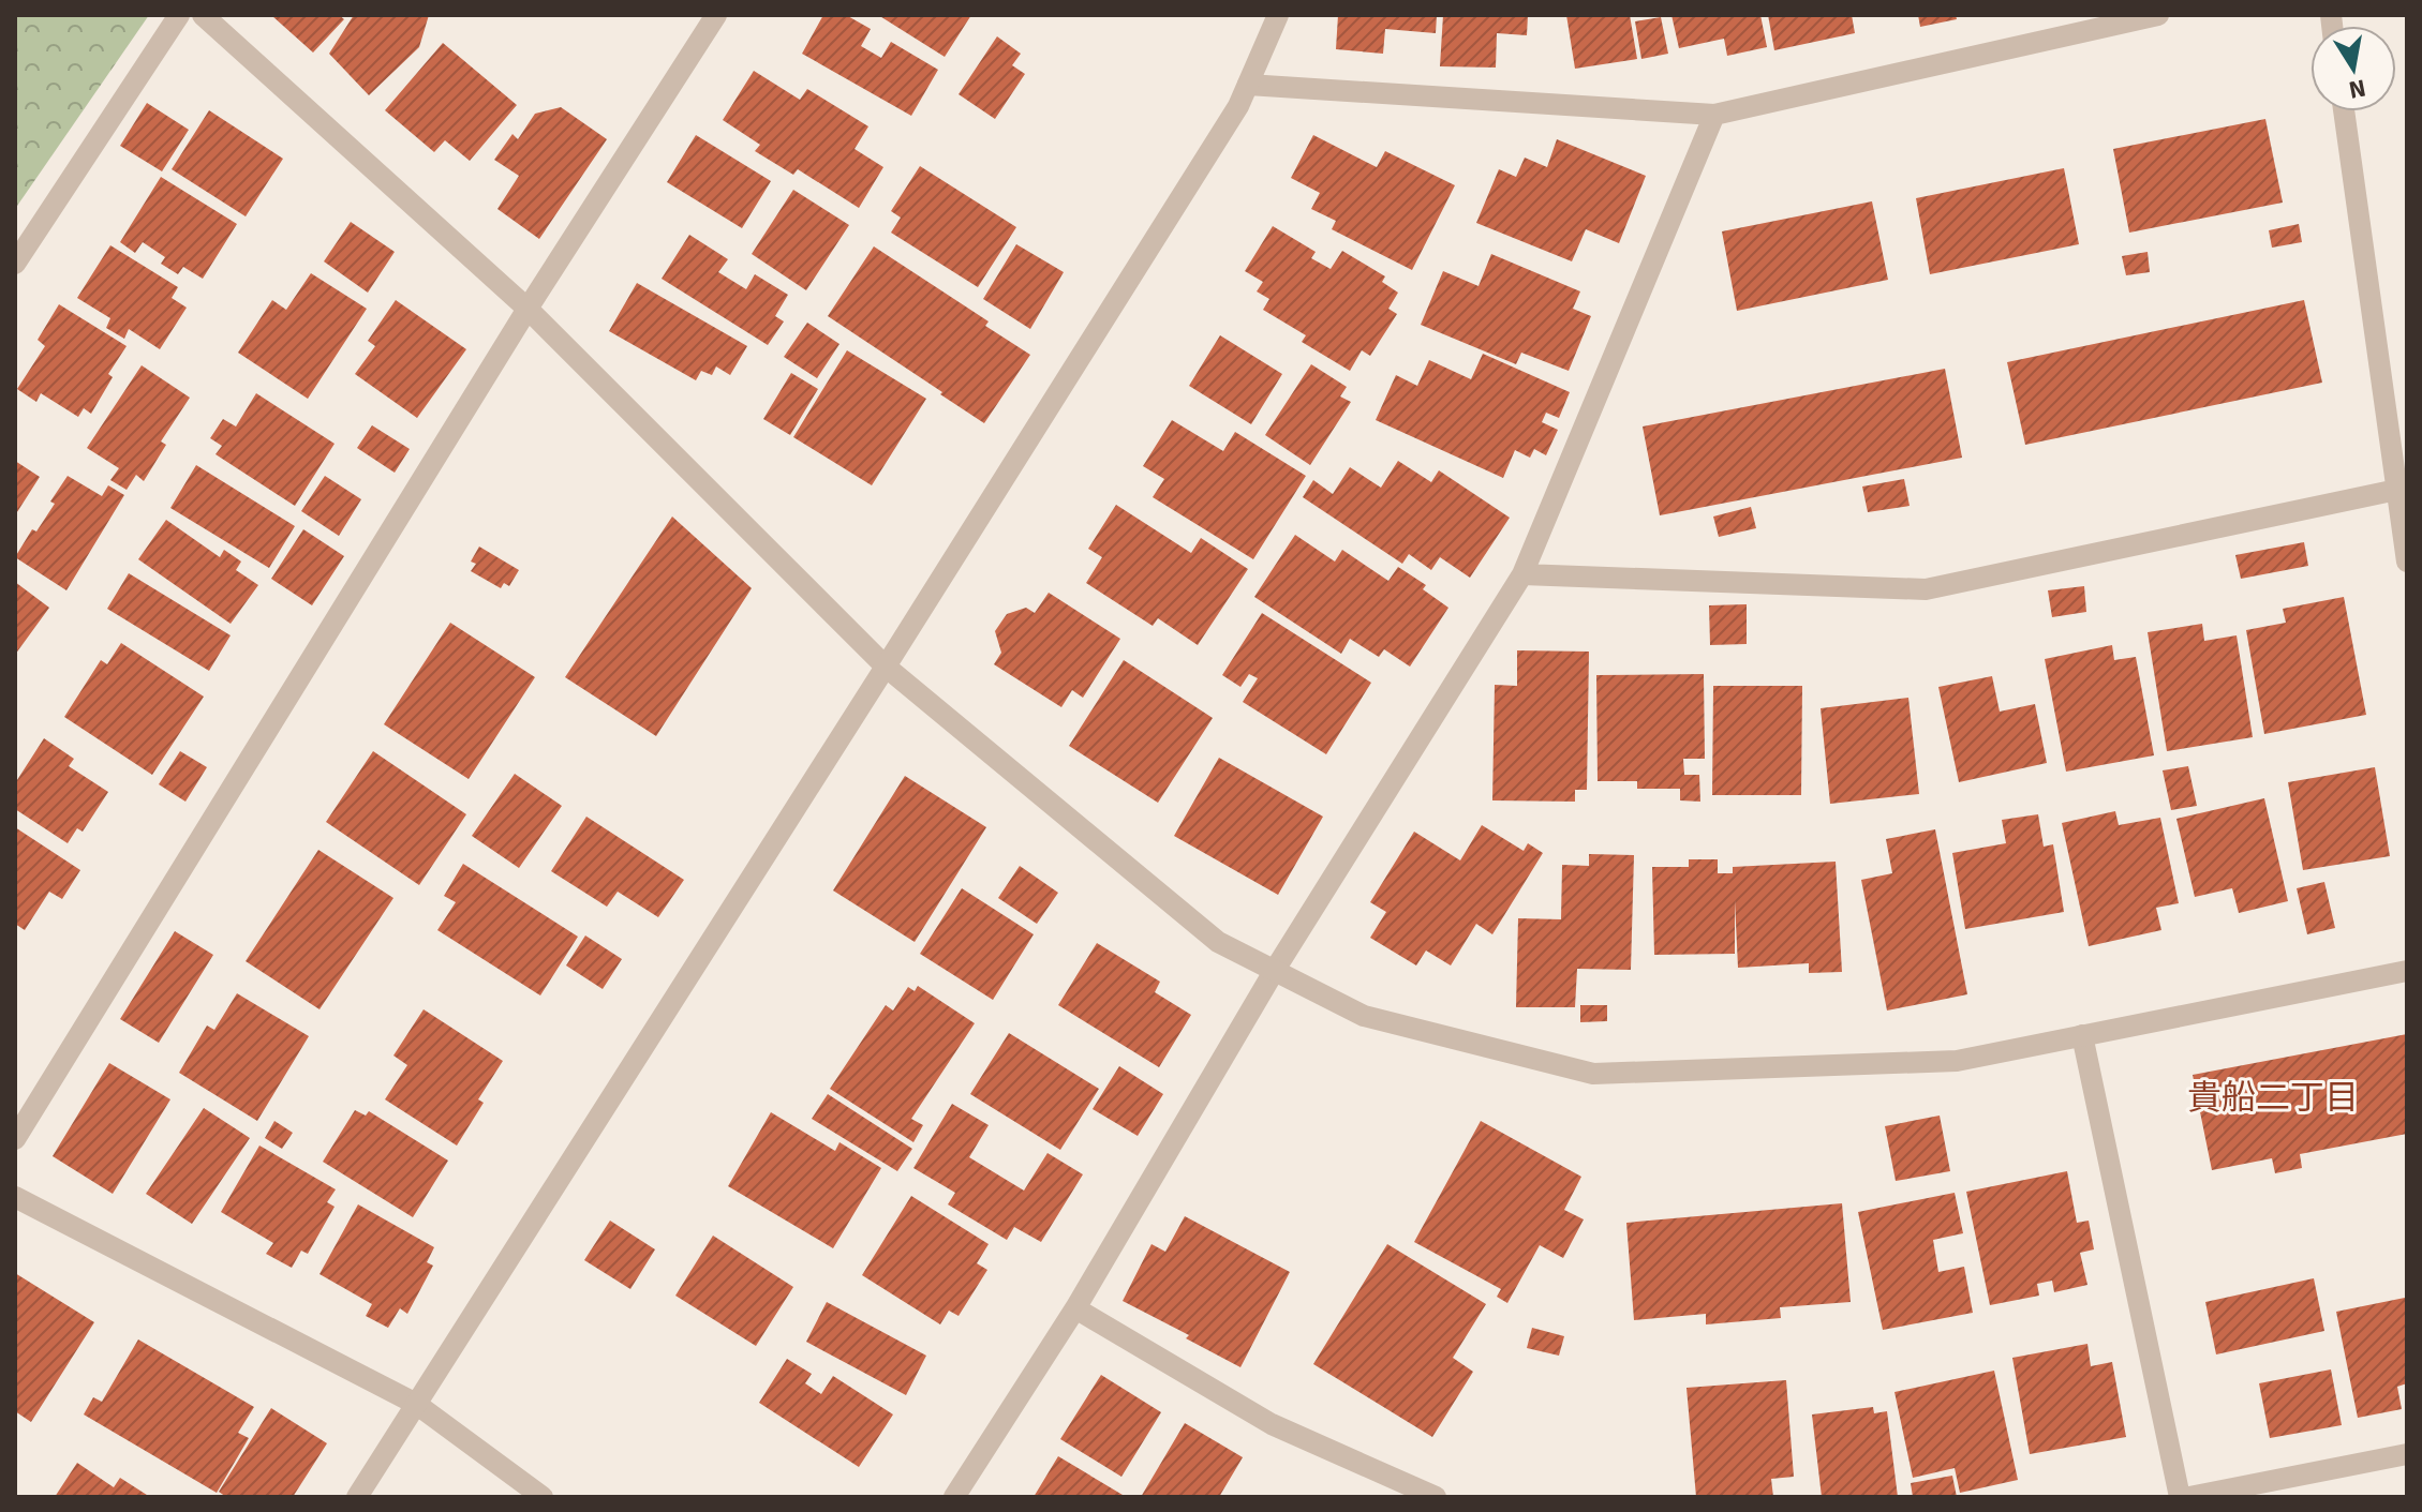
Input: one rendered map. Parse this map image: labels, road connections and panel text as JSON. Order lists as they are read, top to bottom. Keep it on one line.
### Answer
{"districts":["貴船二丁目"],"north":"bottom"}
